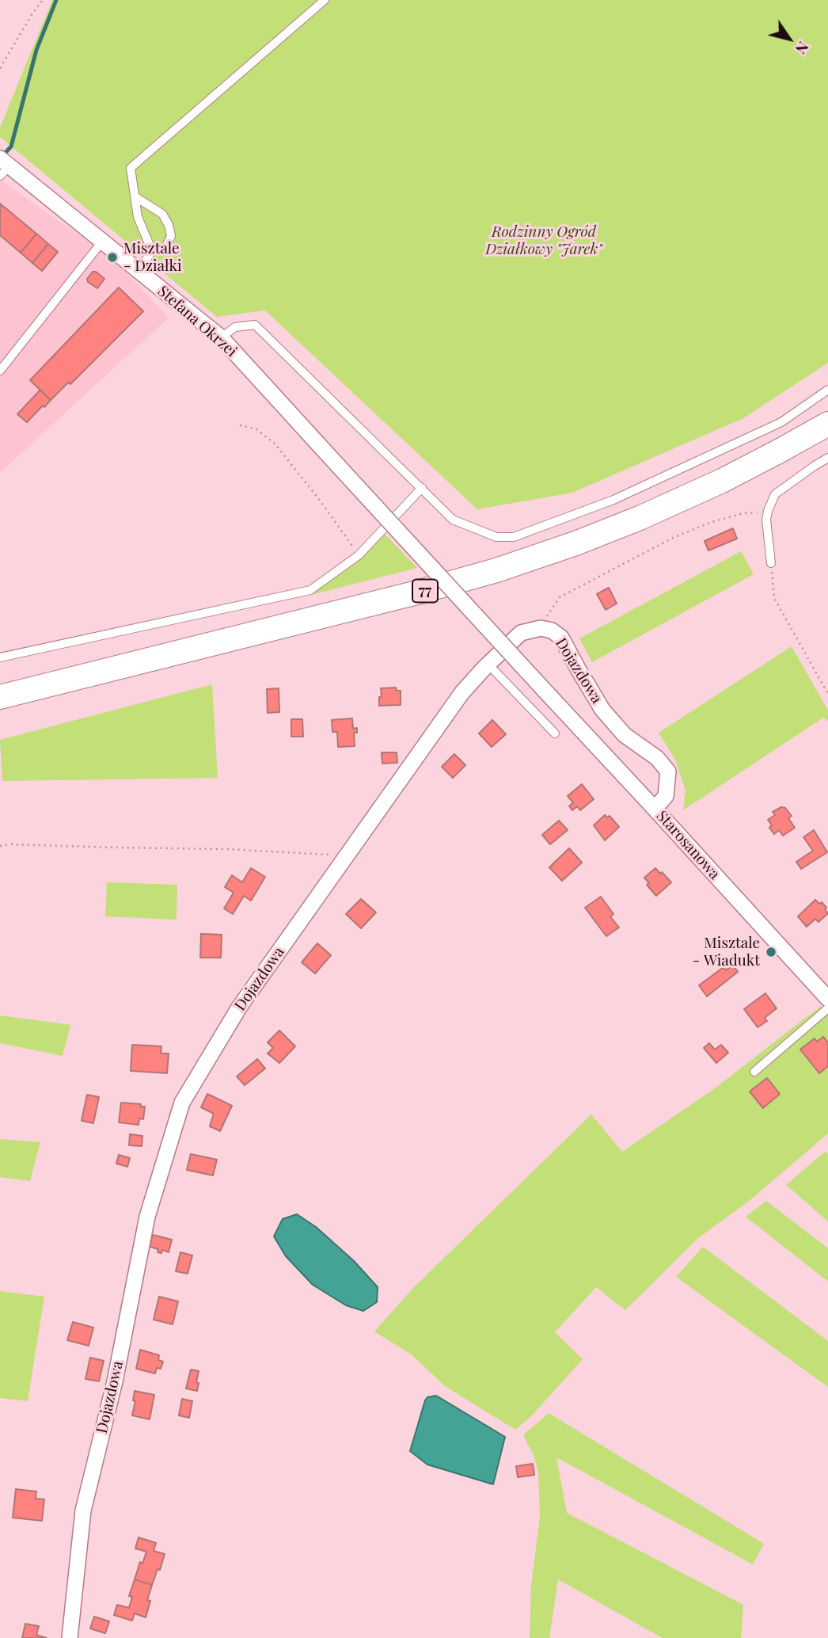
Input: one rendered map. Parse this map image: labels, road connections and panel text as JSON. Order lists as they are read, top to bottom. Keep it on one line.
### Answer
{"streets":{"main road":["77"],"street":["Stefana Okrzei","Dojazdowa","Starosanowa"]},"crossings":[["Stefana Okrzei","Starosanowa"],["Dojazdowa","Starosanowa"]],"parks":["Rodzinny Ogród Działkowy \"Jarek\""],"places":["Misztale - Działki","Misztale - Wiadukt"],"north":"bottom right"}
